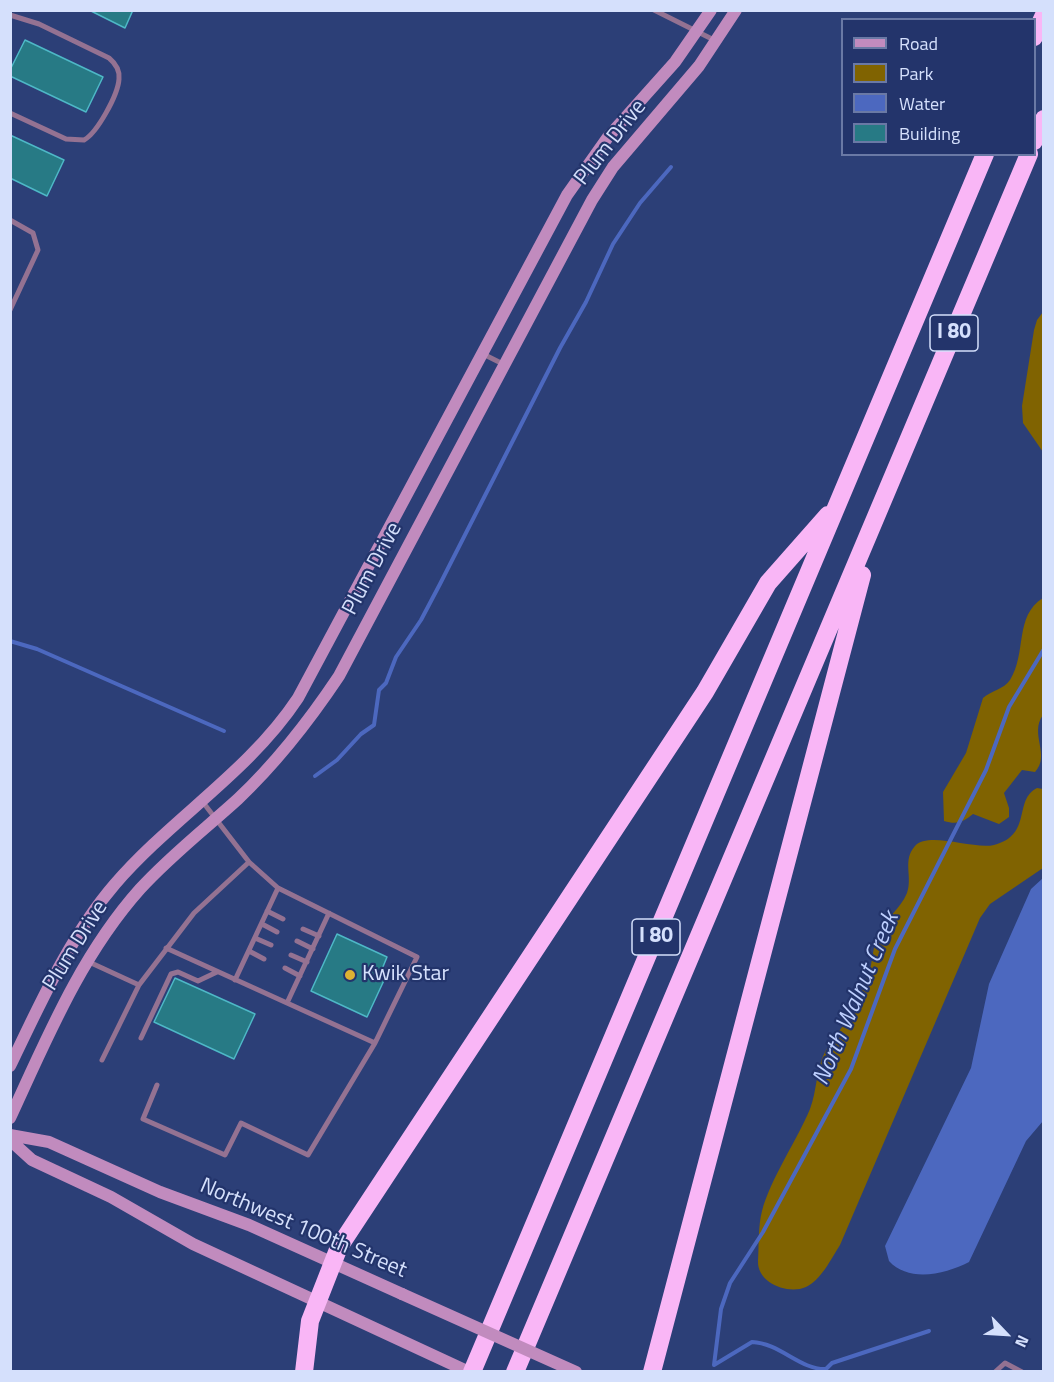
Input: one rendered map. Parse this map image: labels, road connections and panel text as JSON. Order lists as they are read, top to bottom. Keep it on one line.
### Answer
{"streets":{"highway":["I 80"],"street":["Plum Drive","Northwest 100th Street"]},"water":["North Walnut Creek"],"places":["Kwik Star"],"legend":["Road","Park","Water","Building"],"north":"bottom right"}
